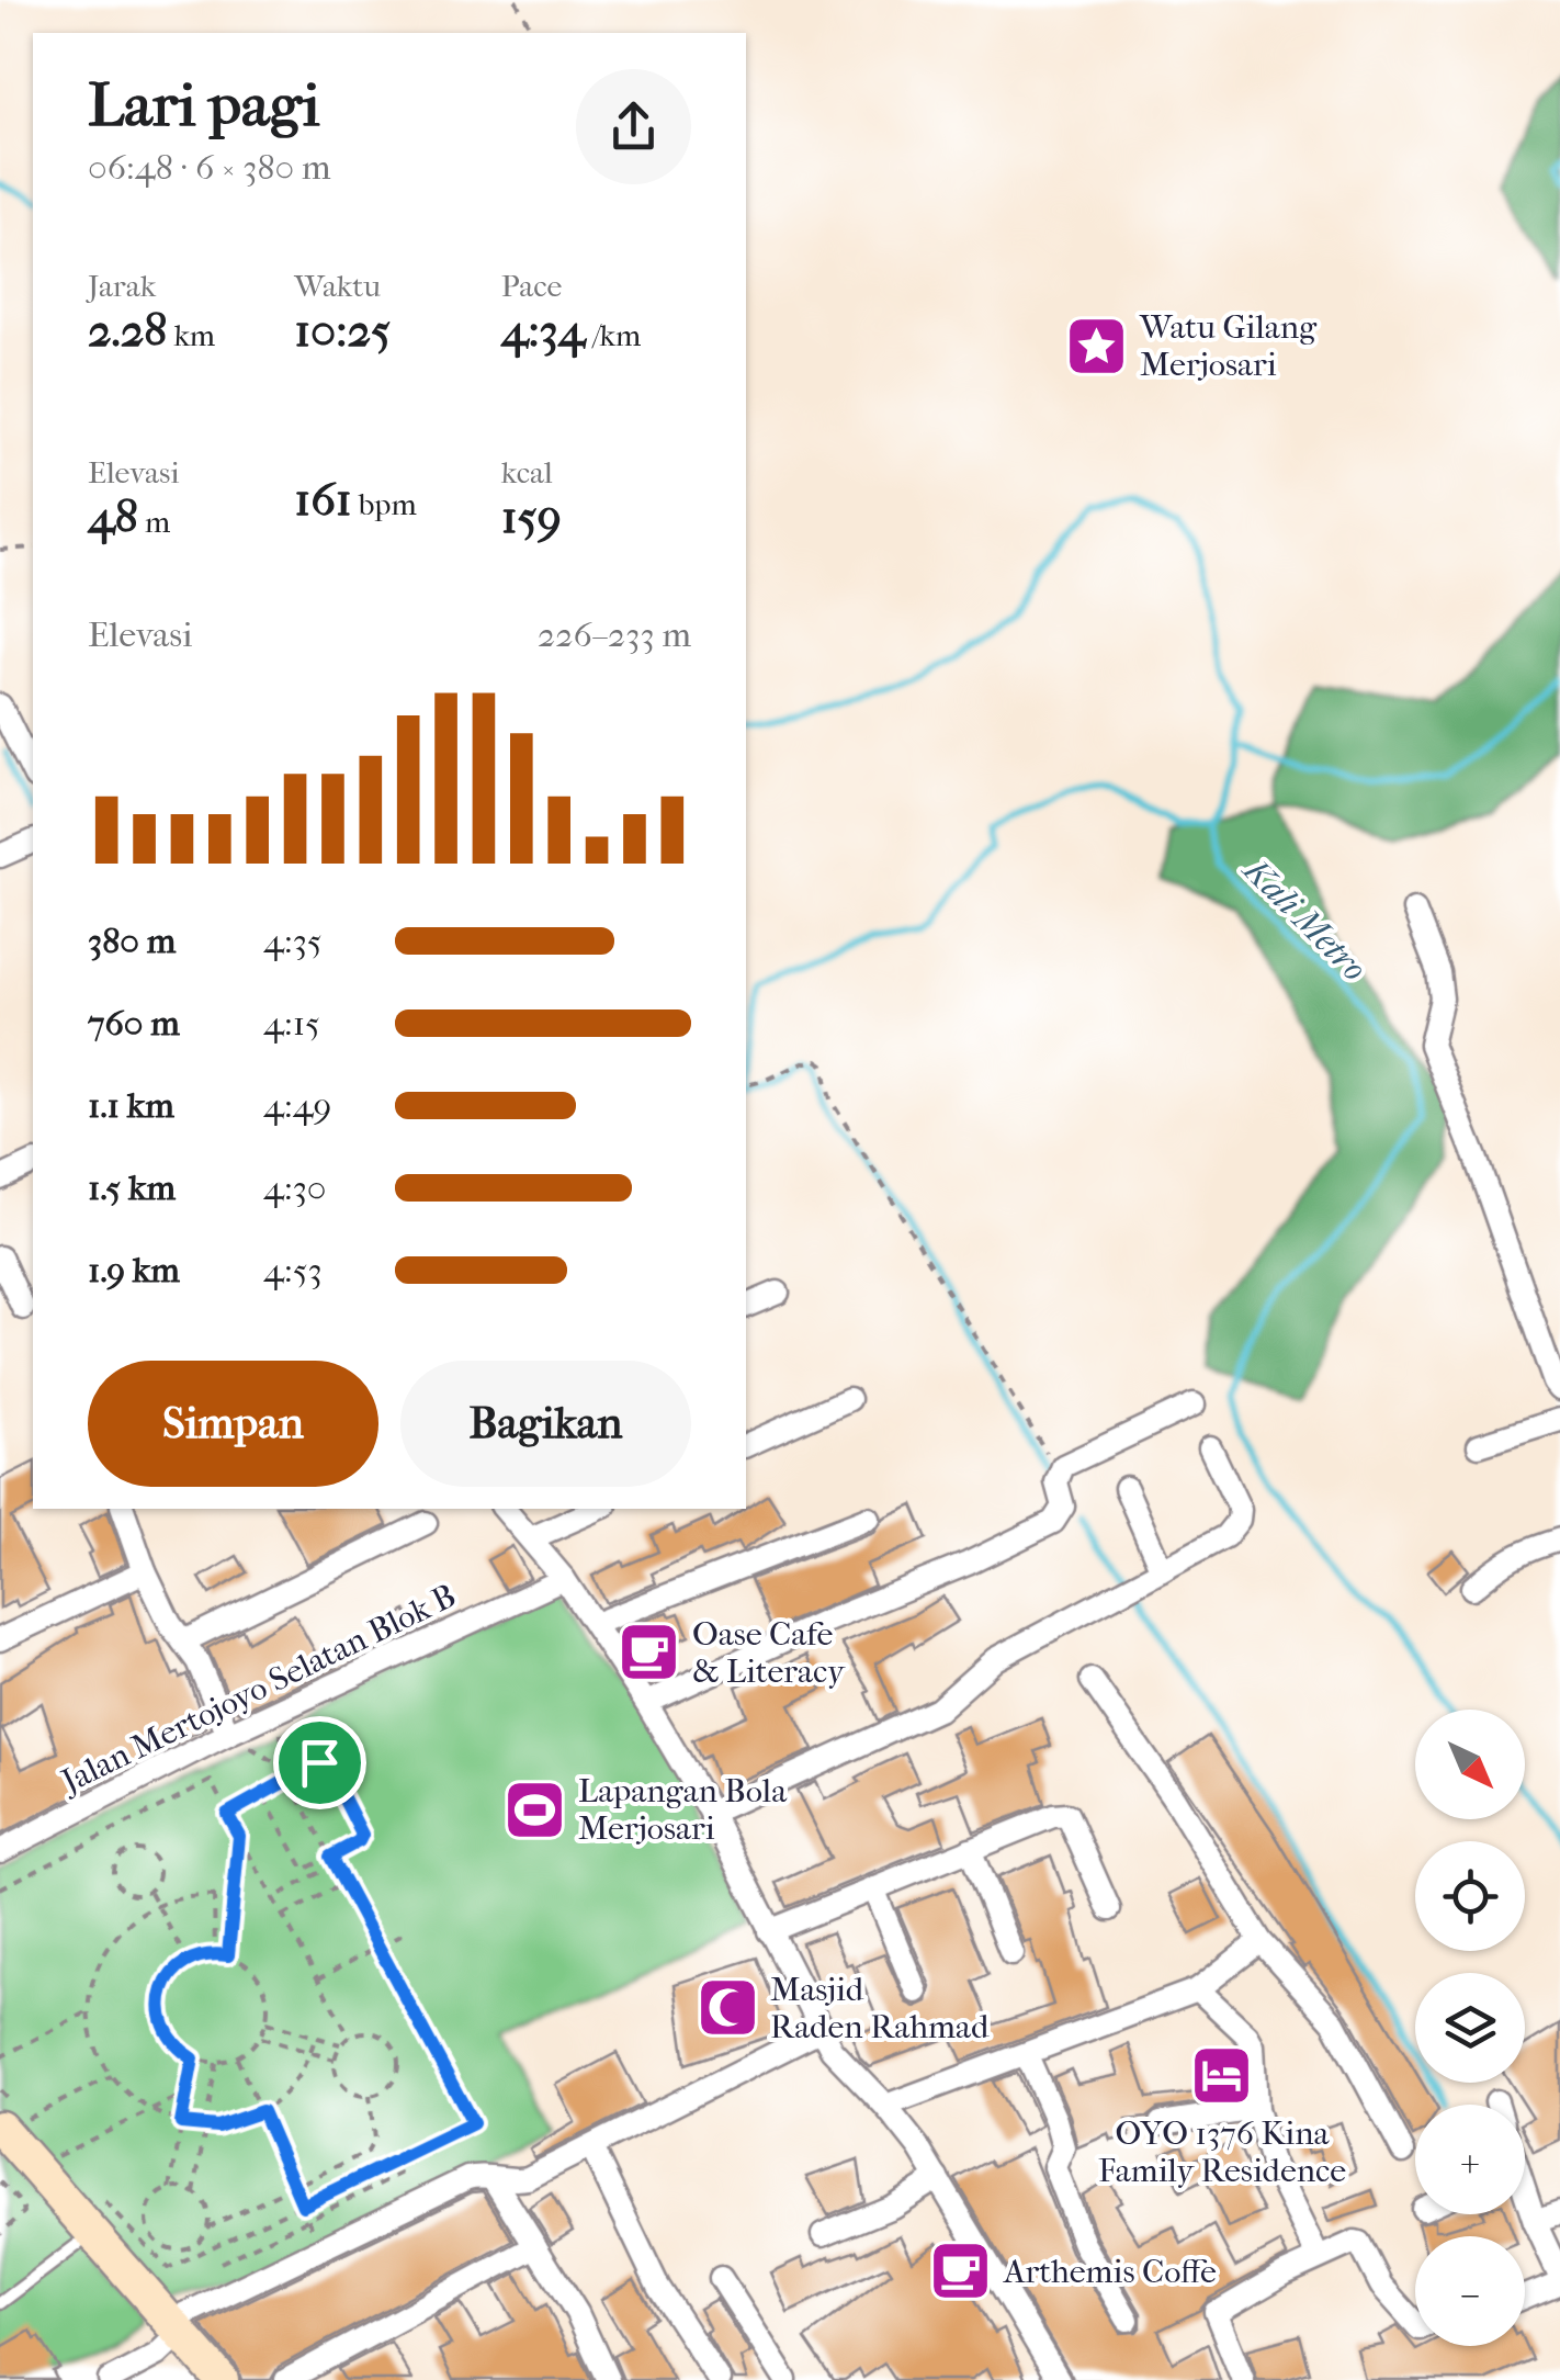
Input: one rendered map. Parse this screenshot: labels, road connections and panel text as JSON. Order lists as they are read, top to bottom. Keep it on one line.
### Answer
{"streets":{"street":["Jalan Mertojoyo Selatan Blok B"]},"water":["Kali Metro"],"places":{"place":["Watu Gilang Merjosari"],"cafe":["Oase Cafe & Literacy","Arthemis Coffe"],"sports":["Lapangan Bola Merjosari"],"mosque":["Masjid Raden Rahmad"],"hotel":["OYO 1376 Kina Family Residence"]},"north":"bottom right","page":{"heading":["Lari pagi","06:48 · 6 × 380 m"],"stats":[["Jarak","2.28 km"],["Waktu","10:25"],["Pace","4:34 /km"],["Elevasi","48 m"],["161 bpm"],["kcal","159"]],"chart":["Elevasi","226–233 m"],"list":[{"name":"380 m","note":"4:35"},{"name":"760 m","note":"4:15"},{"name":"1.1 km","note":"4:49"},{"name":"1.5 km","note":"4:30"},{"name":"1.9 km","note":"4:53"}],"buttons":["Simpan","Bagikan"],"map_buttons":["+","−"]}}
